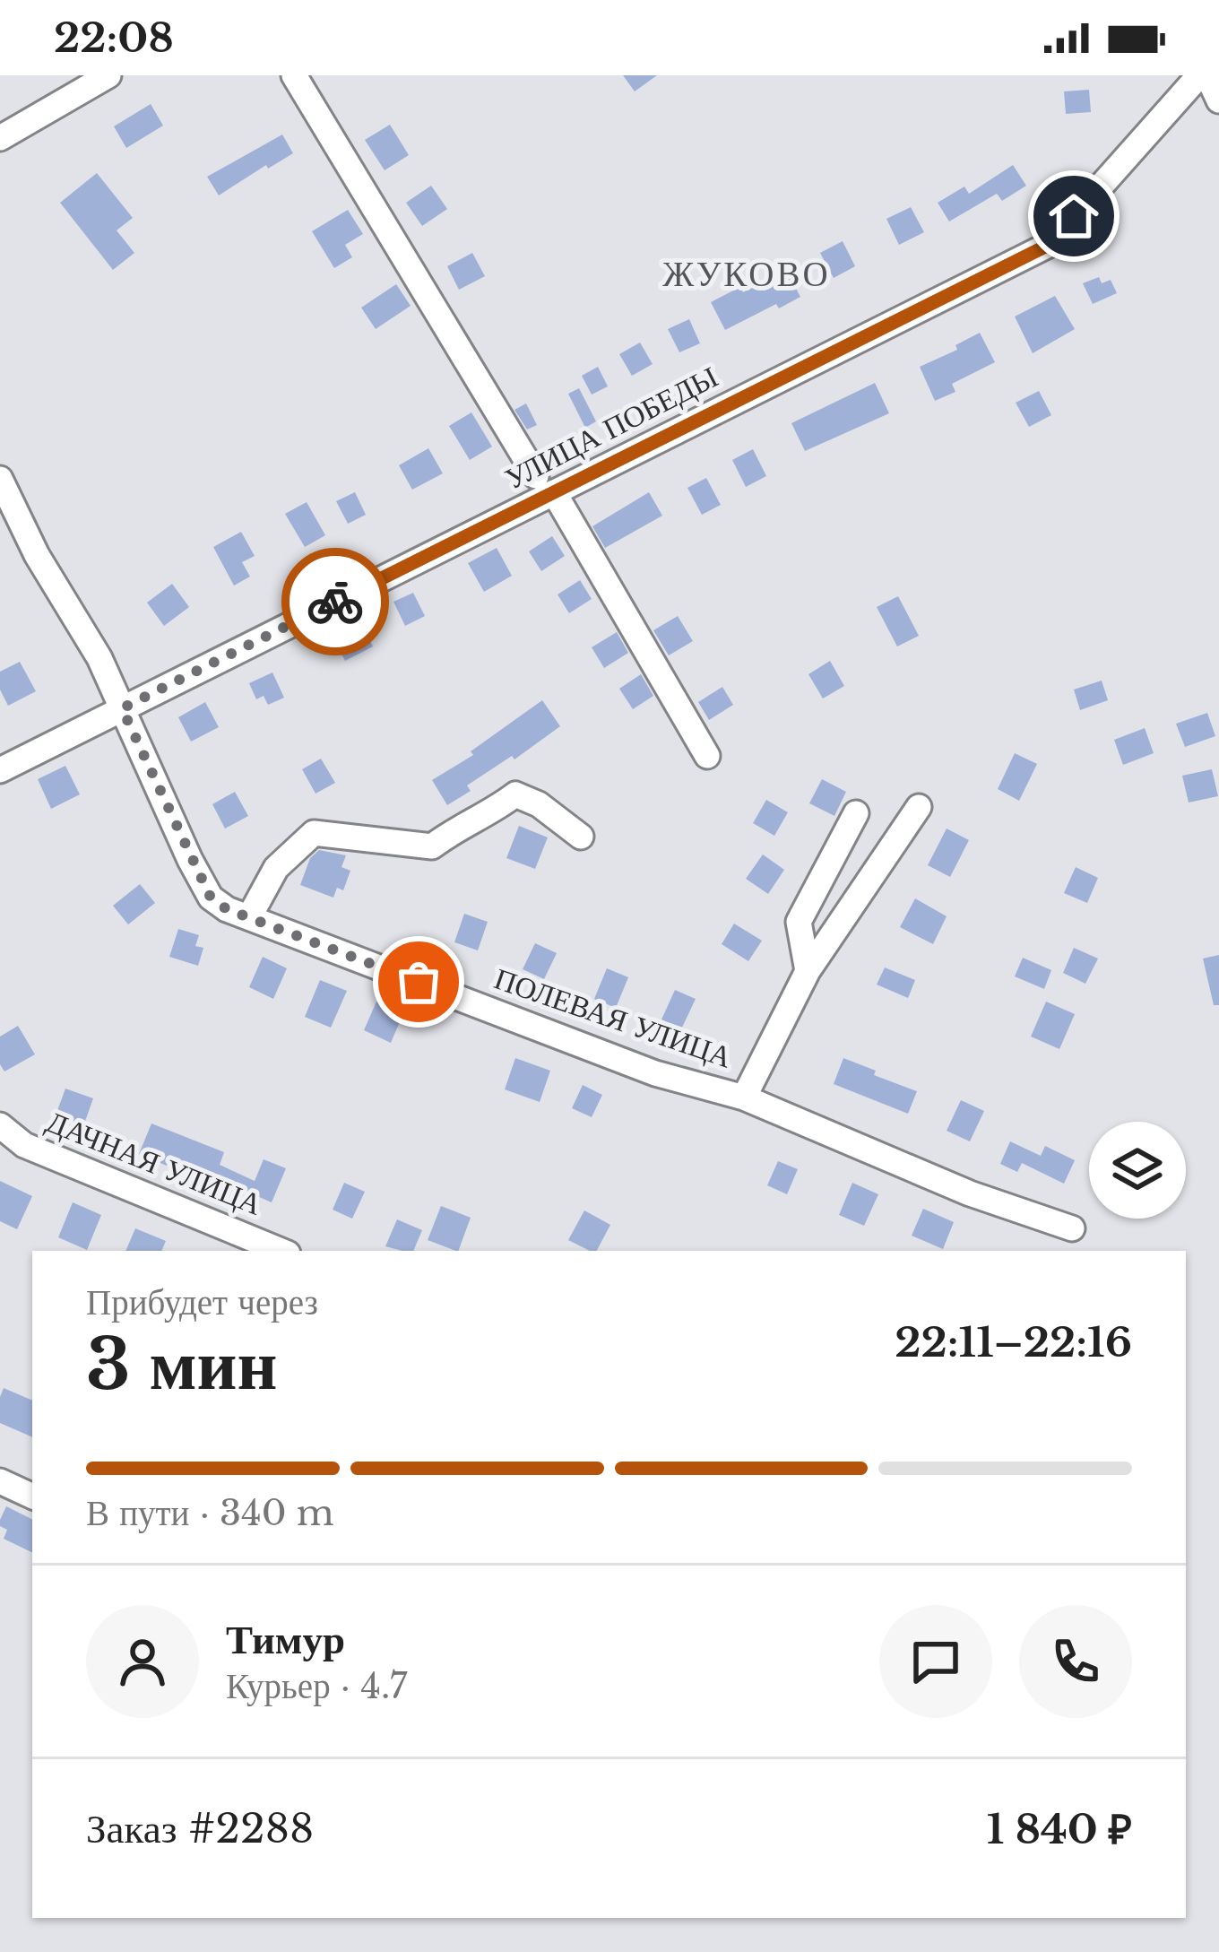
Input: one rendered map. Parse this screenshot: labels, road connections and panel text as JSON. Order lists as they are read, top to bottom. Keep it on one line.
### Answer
{"streets":{"street":["УЛИЦА ПОБЕДЫ","ПОЛЕВАЯ УЛИЦА","ДАЧНАЯ УЛИЦА"]},"crossings":[["УЛИЦА ПОБЕДЫ","ПОЛЕВАЯ УЛИЦА"]],"districts":["ЖУКОВО"],"page":{"status":"22:08","heading":["3 мин","Прибудет через","22:11–22:16"],"panel":["Тимур","Курьер · 4.7","Заказ #2288","1 840 ₽"],"bar":"В пути · 340 m"}}
